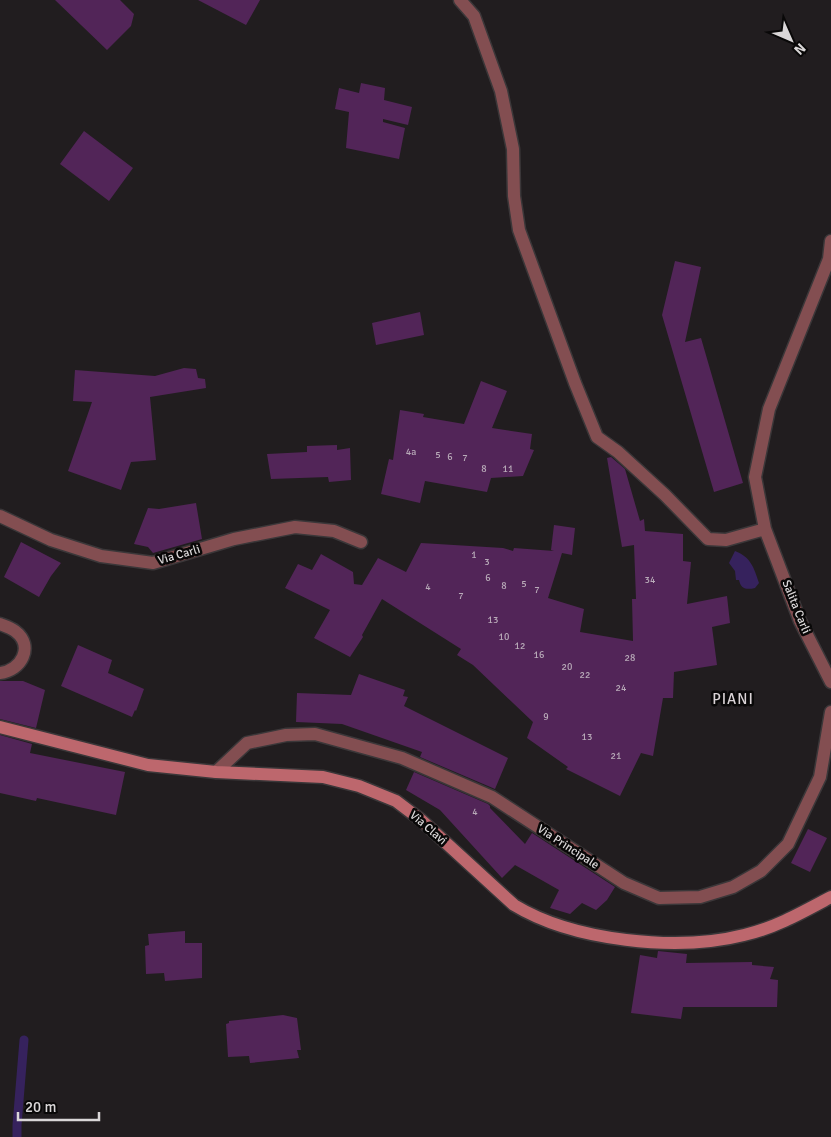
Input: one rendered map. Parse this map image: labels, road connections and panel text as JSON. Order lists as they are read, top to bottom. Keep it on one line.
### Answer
{"streets":{"main road":["Via Clavi"],"street":["Via Carli","Salita Carli","Via Principale"]},"crossings":[["Via Clavi","Via Principale"]],"districts":["PIANI"],"house_numbers":["4a","5","6","7","8","11","1","3","6","34","5","8","4","7","7","13","10","12","16","28","20","22","24","9","13","21","4"],"scale_bar":"20 m","north":"bottom right"}
